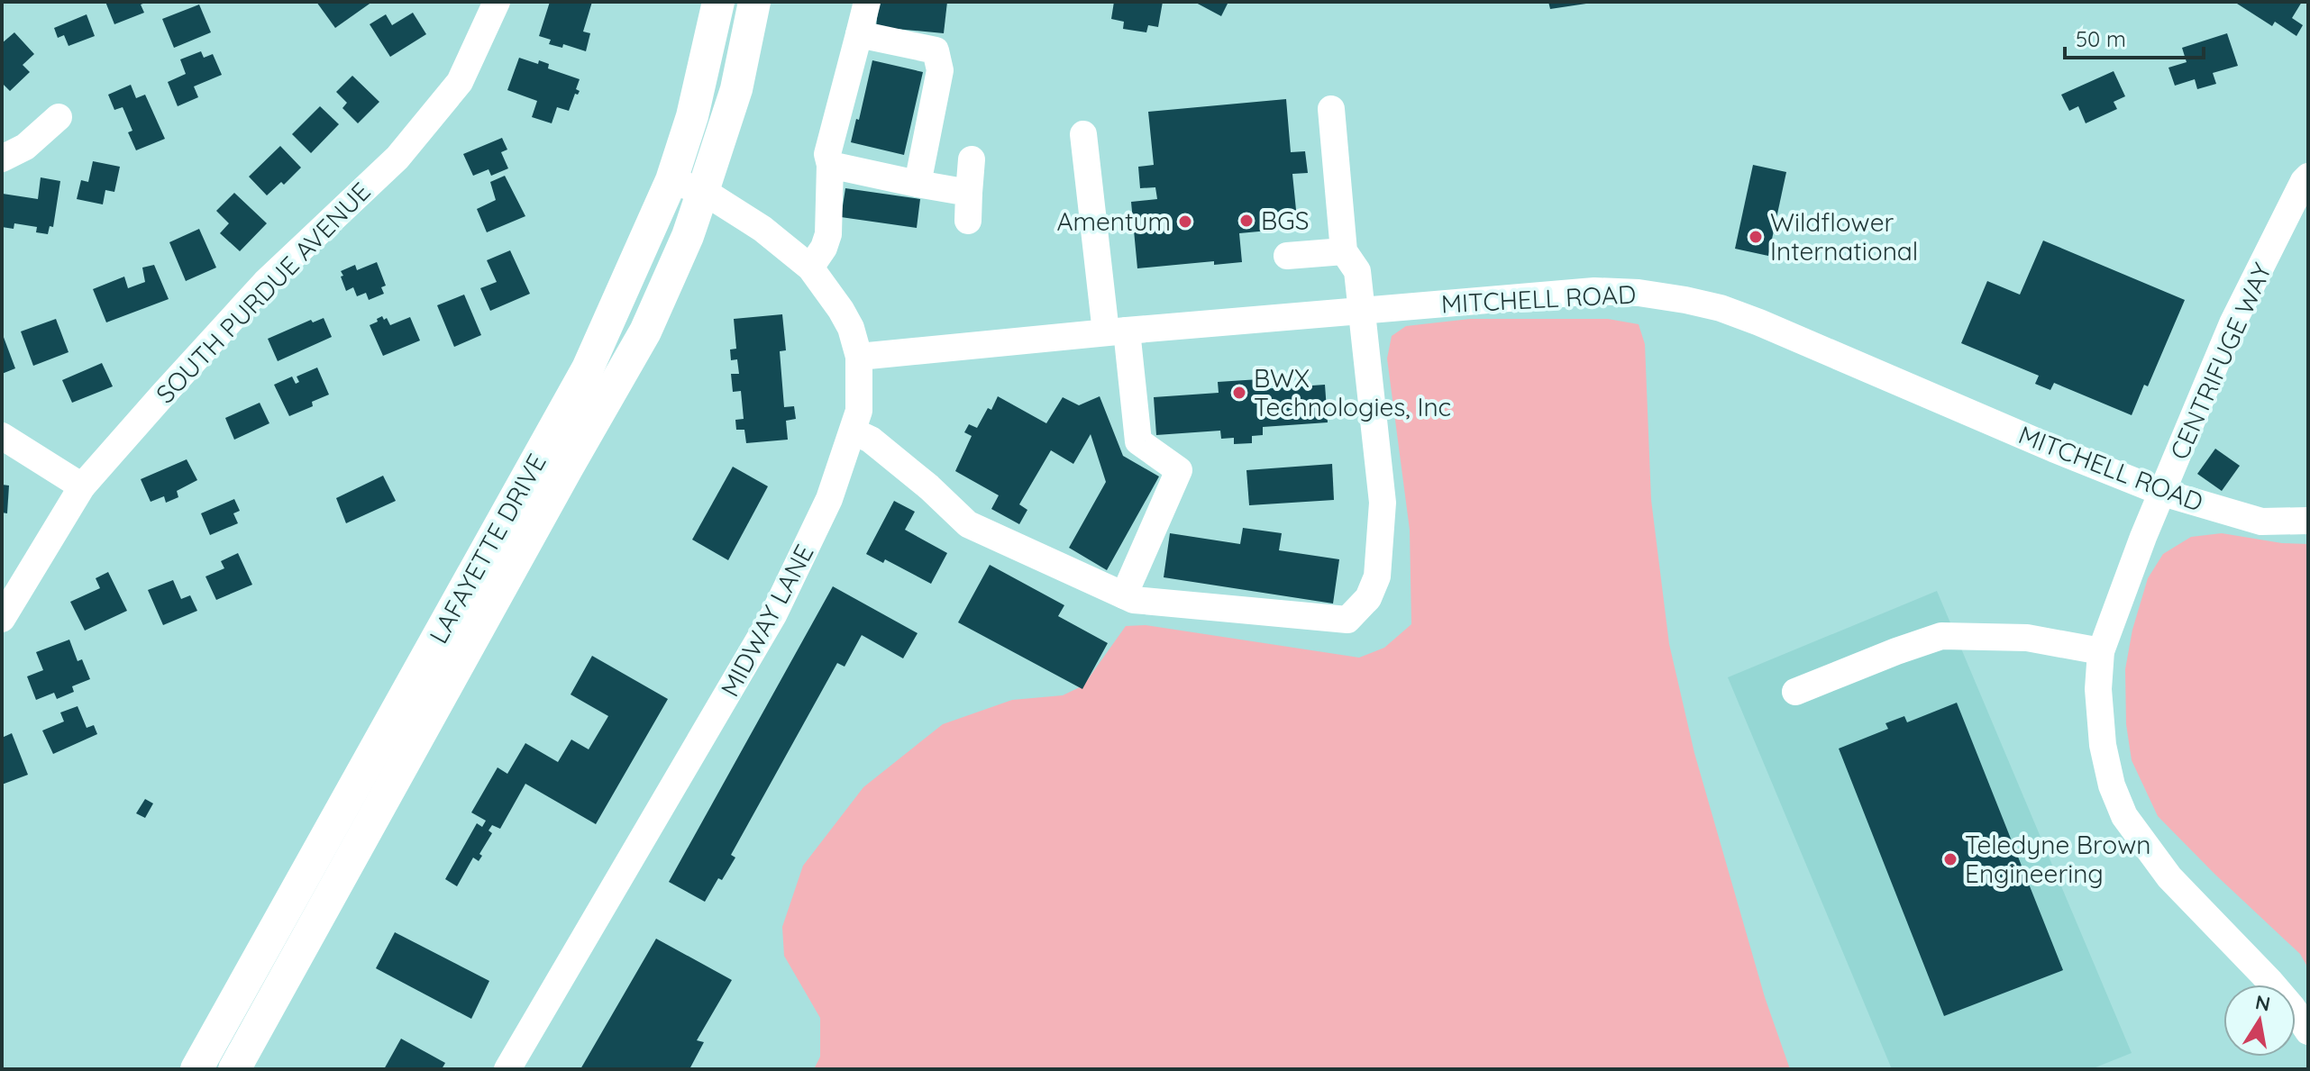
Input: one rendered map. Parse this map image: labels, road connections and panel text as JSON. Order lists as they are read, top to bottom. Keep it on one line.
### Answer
{"streets":{"main road":["LAFAYETTE DRIVE"],"street":["SOUTH PURDUE AVENUE","MITCHELL ROAD","CENTRIFUGE WAY","MIDWAY LANE"]},"crossings":[["MITCHELL ROAD","CENTRIFUGE WAY"],["MITCHELL ROAD","MIDWAY LANE"],["LAFAYETTE DRIVE","MIDWAY LANE"]],"places":["BGS","Amentum","Wildflower International","BWX Technologies, Inc","Teledyne Brown Engineering"],"scale_bar":"50 m","north":"top"}
